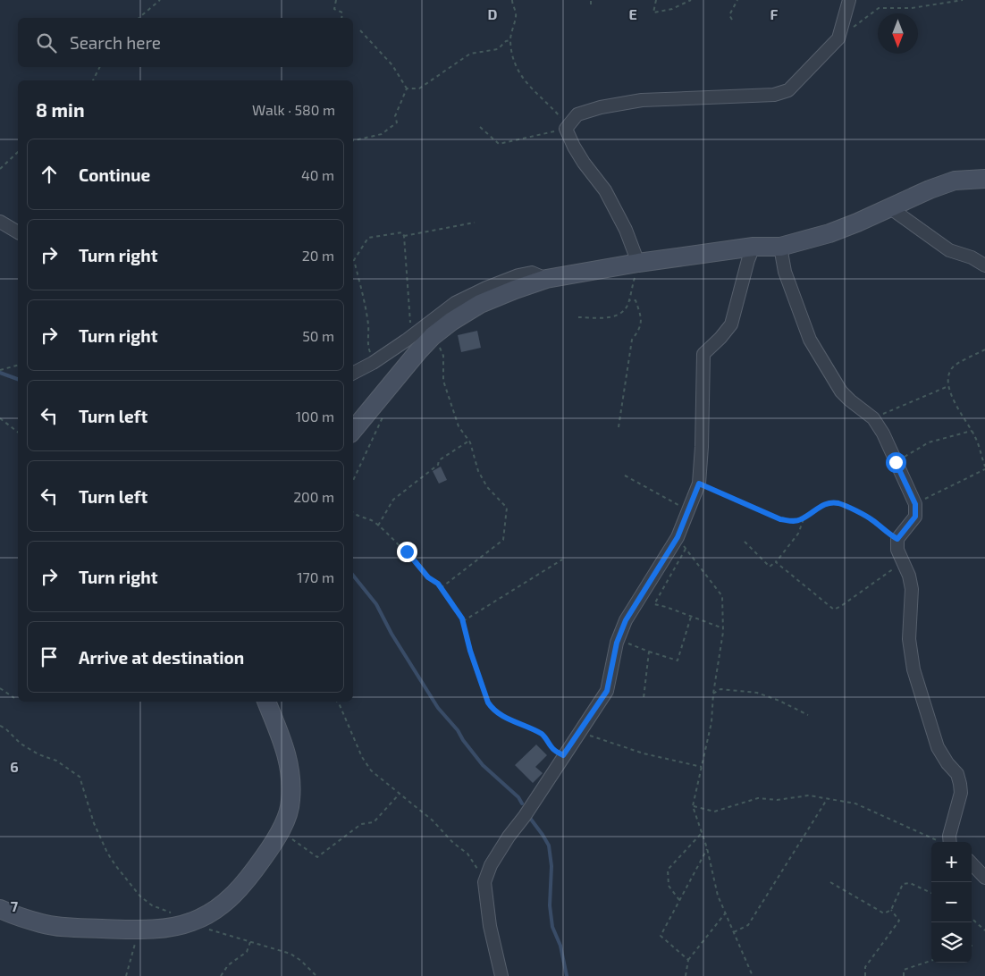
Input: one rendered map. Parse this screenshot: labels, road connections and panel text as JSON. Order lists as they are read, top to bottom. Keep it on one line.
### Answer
{"north":"bottom","page":{"search":"Search here","heading":["8 min","Walk · 580 m"],"list":[["Continue","40 m"],["Turn right","20 m"],["Turn right","50 m"],["Turn left","100 m"],["Turn left","200 m"],["Turn right","170 m"],"Arrive at destination"],"map_buttons":["+","−"]},"grid":{"columns":["D","E","F"],"rows":["6","7"]}}
